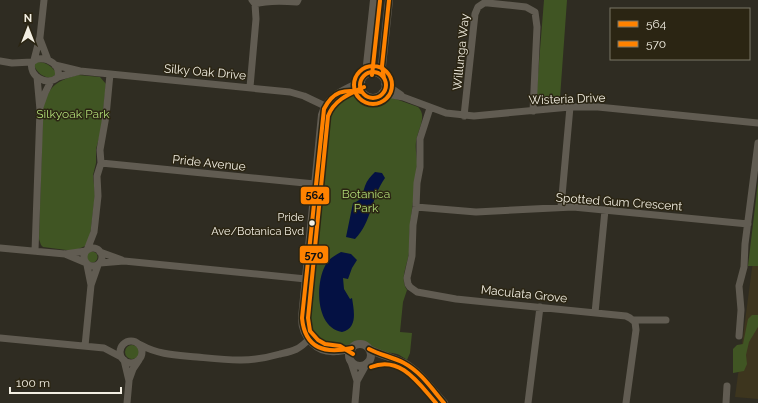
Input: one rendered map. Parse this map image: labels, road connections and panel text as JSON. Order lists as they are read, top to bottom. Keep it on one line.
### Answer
{"streets":{"street":["Willunga Way","Silky Oak Drive","Wisteria Drive","Pride Avenue","Spotted Gum Crescent","Maculata Grove"]},"crossings":[["Willunga Way","Wisteria Drive"],["Spotted Gum Crescent","Maculata Grove"]],"parks":["Silkyoak Park","Botanica Park"],"places":["Pride Ave/Botanica Bvd"],"lines":["transit line 564","transit line 570"],"legend":["564","570"],"scale_bar":"100 m","north":"top"}
